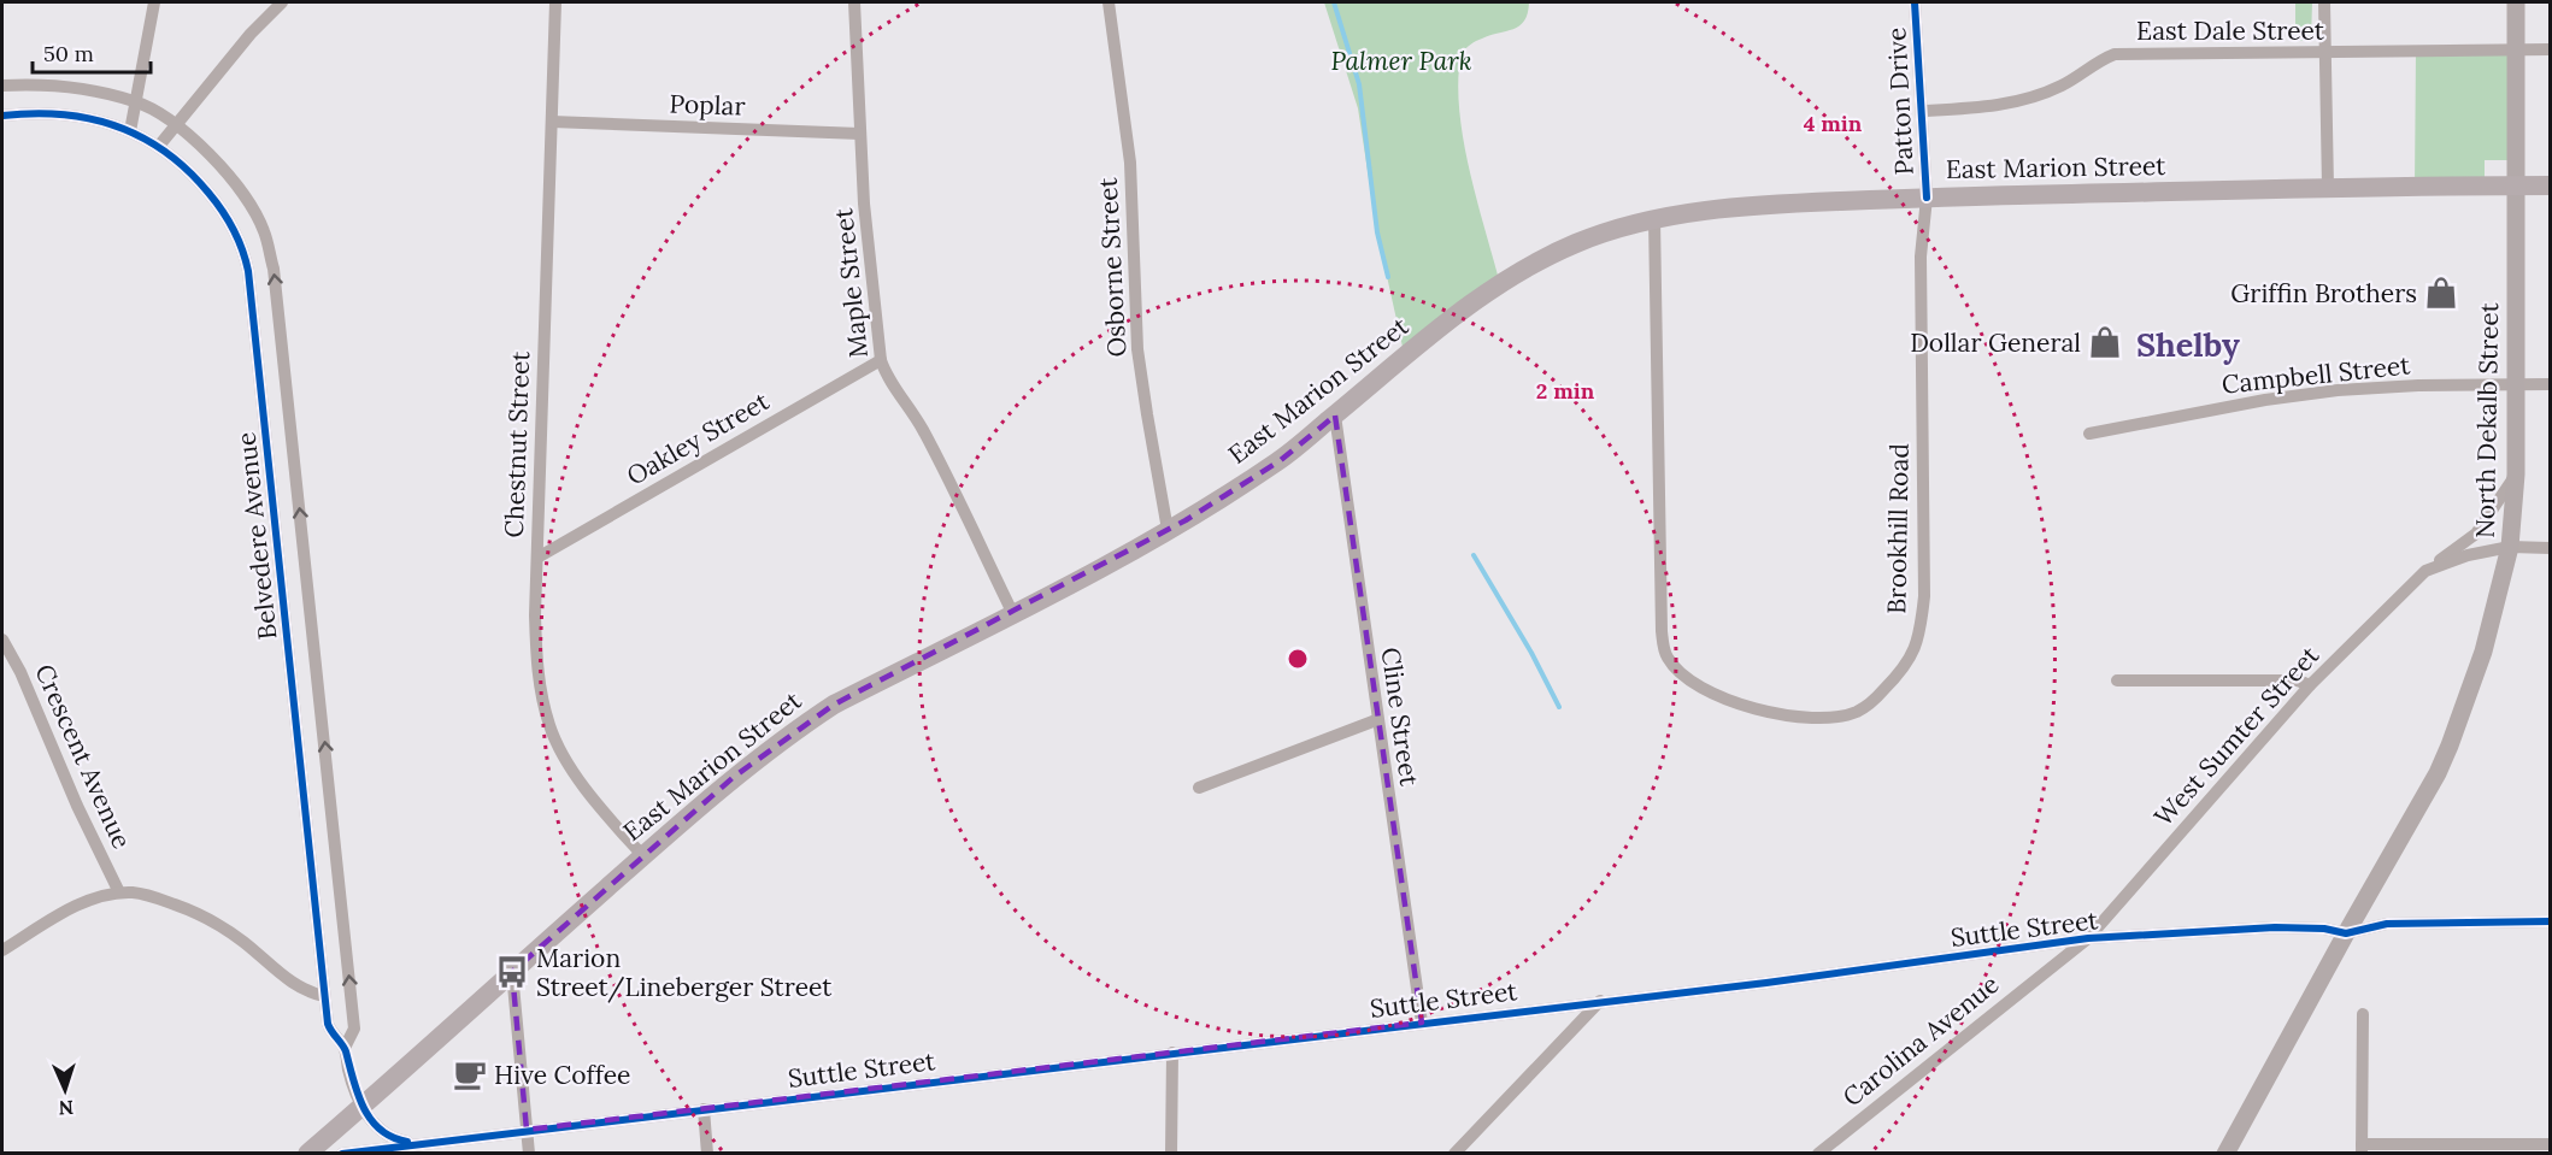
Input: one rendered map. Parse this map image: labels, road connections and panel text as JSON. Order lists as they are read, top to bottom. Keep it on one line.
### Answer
{"streets":{"main road":["East Marion Street","North Dekalb Street"],"street":["East Dale Street","Patton Drive","Poplar","Osborne Street","Maple Street","Campbell Street","Oakley Street","Chestnut Street","Brookhill Road","Belvedere Avenue","Cline Street","West Sumter Street","Crescent Avenue","Suttle Street","Carolina Avenue"]},"crossings":[["East Dale Street","Patton Drive"],["East Dale Street","North Dekalb Street"],["Patton Drive","East Marion Street"],["Patton Drive","Brookhill Road"],["Poplar","Maple Street"],["Poplar","Chestnut Street"],["East Marion Street","Osborne Street"],["East Marion Street","Maple Street"],["East Marion Street","North Dekalb Street"],["East Marion Street","Chestnut Street"],["East Marion Street","Brookhill Road"],["East Marion Street","Belvedere Avenue"],["East Marion Street","Cline Street"],["Maple Street","Oakley Street"],["Campbell Street","North Dekalb Street"],["North Dekalb Street","West Sumter Street"],["North Dekalb Street","Suttle Street"],["Oakley Street","Chestnut Street"],["Cline Street","Suttle Street"],["West Sumter Street","Suttle Street"],["West Sumter Street","Carolina Avenue"],["Suttle Street","Carolina Avenue"]],"districts":["Shelby"],"parks":["Palmer Park"],"places":{"shop":["Griffin Brothers","Dollar General"],"bus stop":["Marion Street/Lineberger Street"],"cafe":["Hive Coffee"]},"scale_bar":"50 m","north":"bottom","rings":["4 min","2 min"]}
